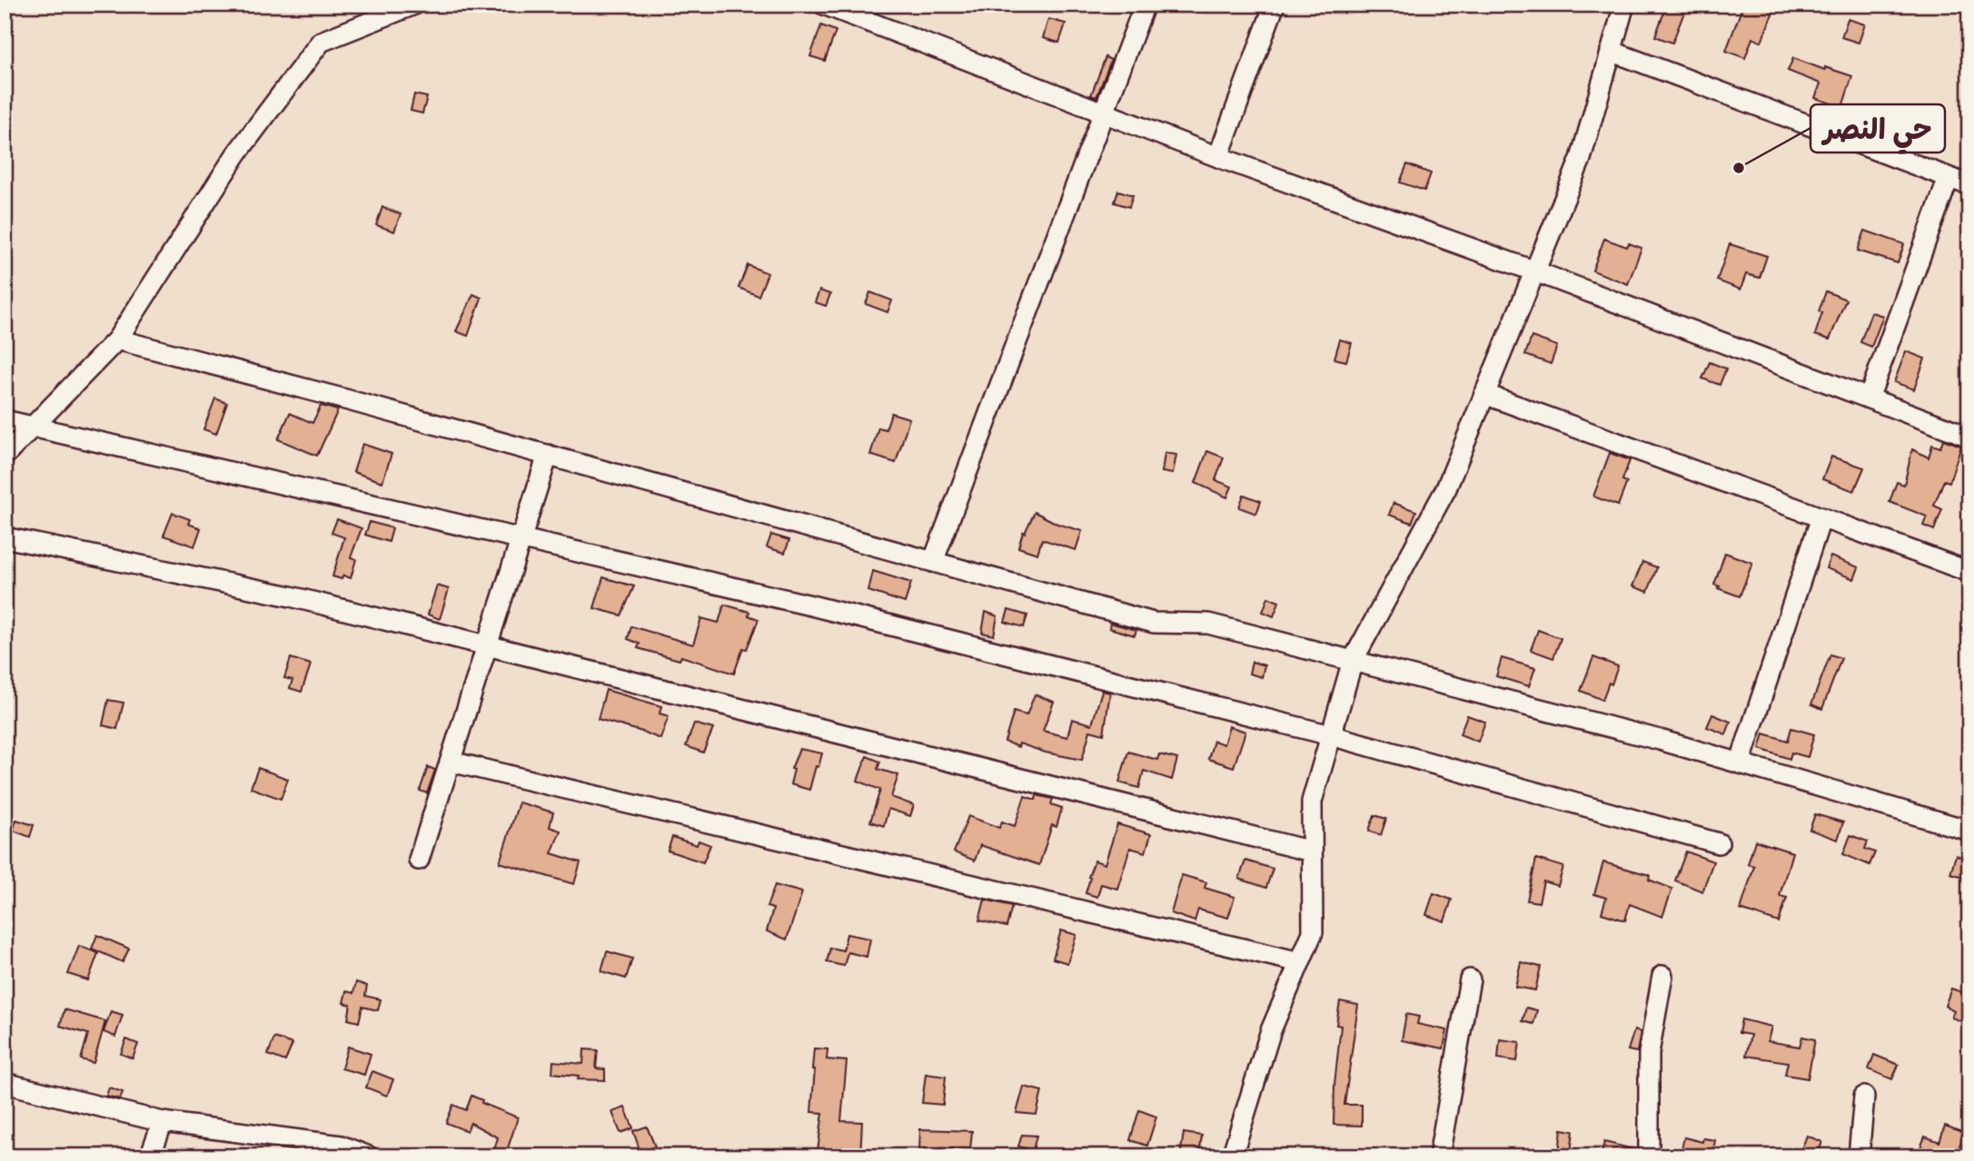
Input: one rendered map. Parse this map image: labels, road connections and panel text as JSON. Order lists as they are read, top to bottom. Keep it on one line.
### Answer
{"places":["حي النصر"]}
